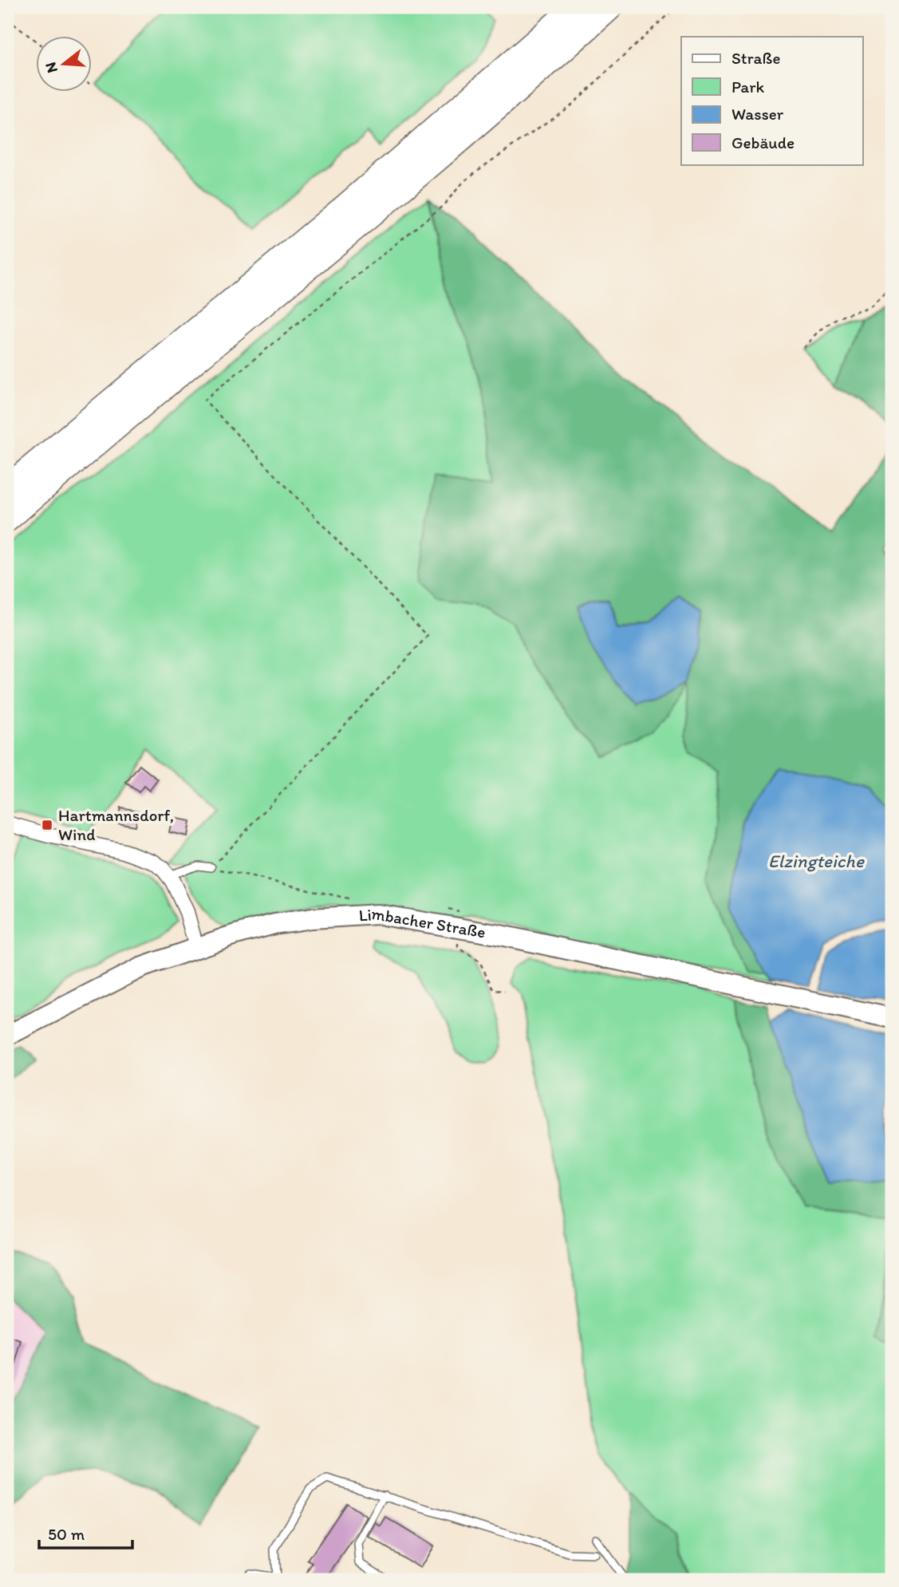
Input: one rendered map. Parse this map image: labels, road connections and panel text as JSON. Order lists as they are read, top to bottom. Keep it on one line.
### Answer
{"streets":{"main road":["Limbacher Straße"]},"water":["Elzingteiche"],"places":{"transit":["Hartmannsdorf, Wind"]},"legend":["Straße","Park","Wasser","Gebäude"],"scale_bar":"50 m","north":"left"}
